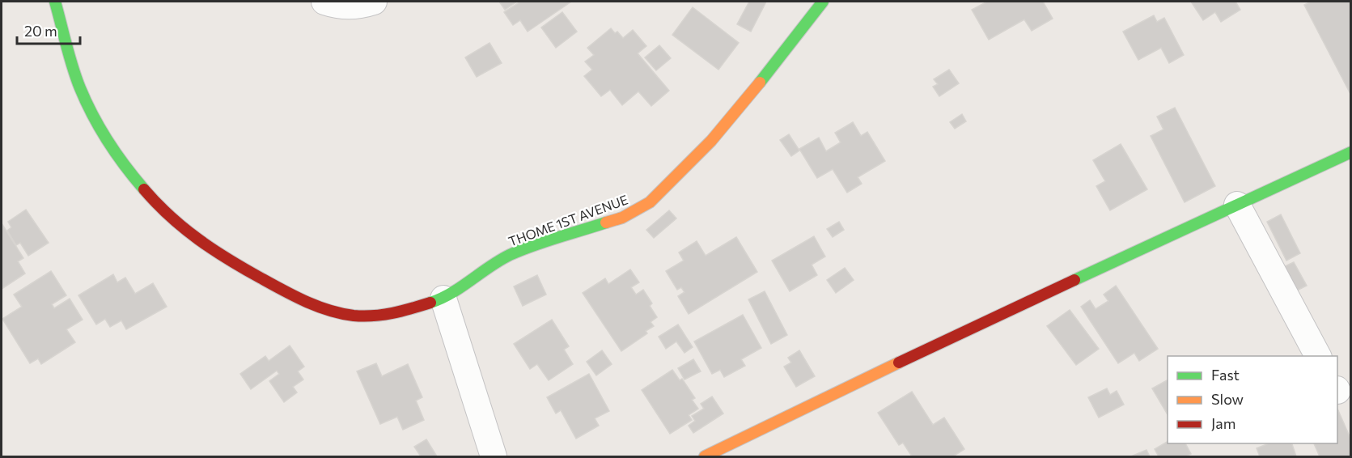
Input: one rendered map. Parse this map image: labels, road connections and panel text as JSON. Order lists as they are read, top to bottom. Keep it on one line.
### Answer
{"streets":{"street":["THOME 1ST AVENUE"]},"legend":["Fast","Slow","Jam"],"scale_bar":"20 m"}
